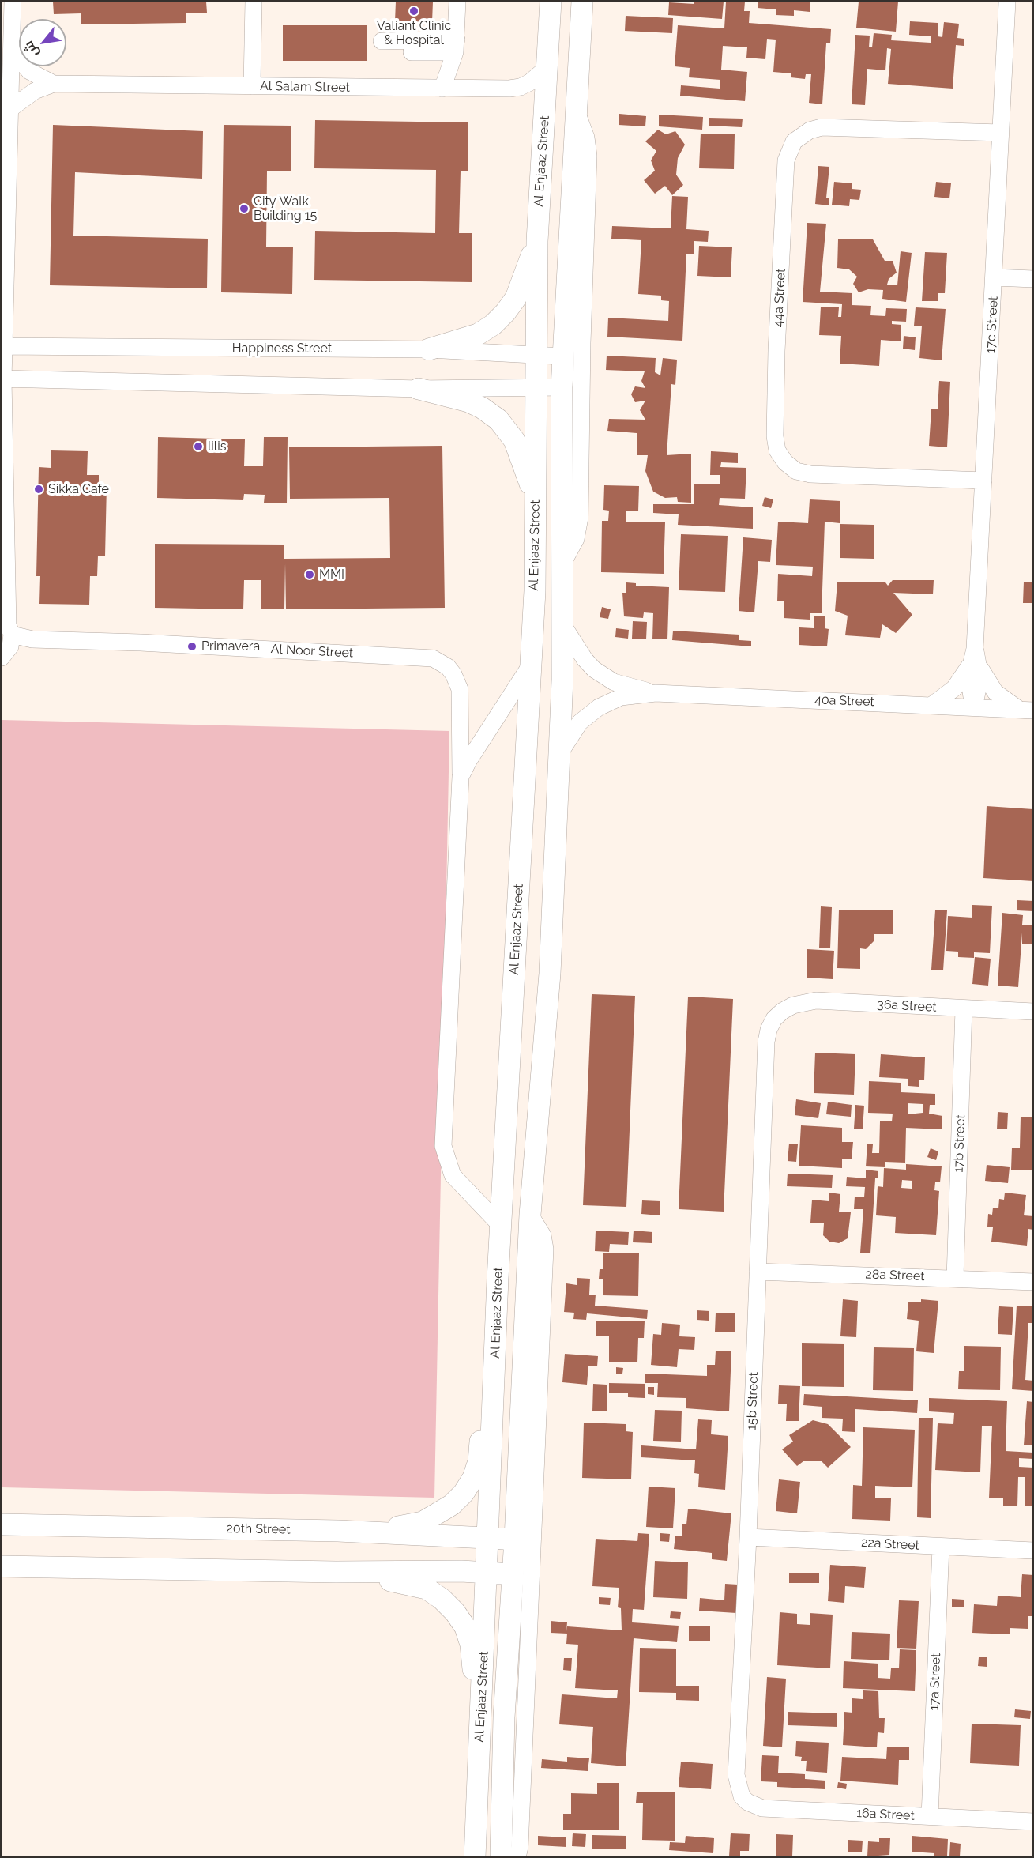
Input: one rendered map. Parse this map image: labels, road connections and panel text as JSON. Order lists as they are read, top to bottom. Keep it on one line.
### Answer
{"streets":{"street":["Al Salam Street","Al Enjaaz Street","44a Street","17c Street","Happiness Street","Al Noor Street","40a Street","36a Street","17b Street","28a Street","15b Street","20th Street","22a Street","17a Street","16a Street"]},"crossings":[["Al Salam Street","Al Enjaaz Street"],["Al Enjaaz Street","Happiness Street"],["Al Enjaaz Street","Al Noor Street"],["Al Enjaaz Street","40a Street"],["Al Enjaaz Street","20th Street"],["44a Street","17c Street"],["17c Street","40a Street"],["36a Street","17b Street"],["36a Street","15b Street"],["17b Street","28a Street"],["28a Street","15b Street"],["15b Street","22a Street"],["15b Street","16a Street"],["22a Street","17a Street"],["17a Street","16a Street"]],"places":["Valiant Clinic & Hospital","City Walk Building 15","lilis","Sikka Cafe","MMI","Primavera"],"north":"bottom left"}
